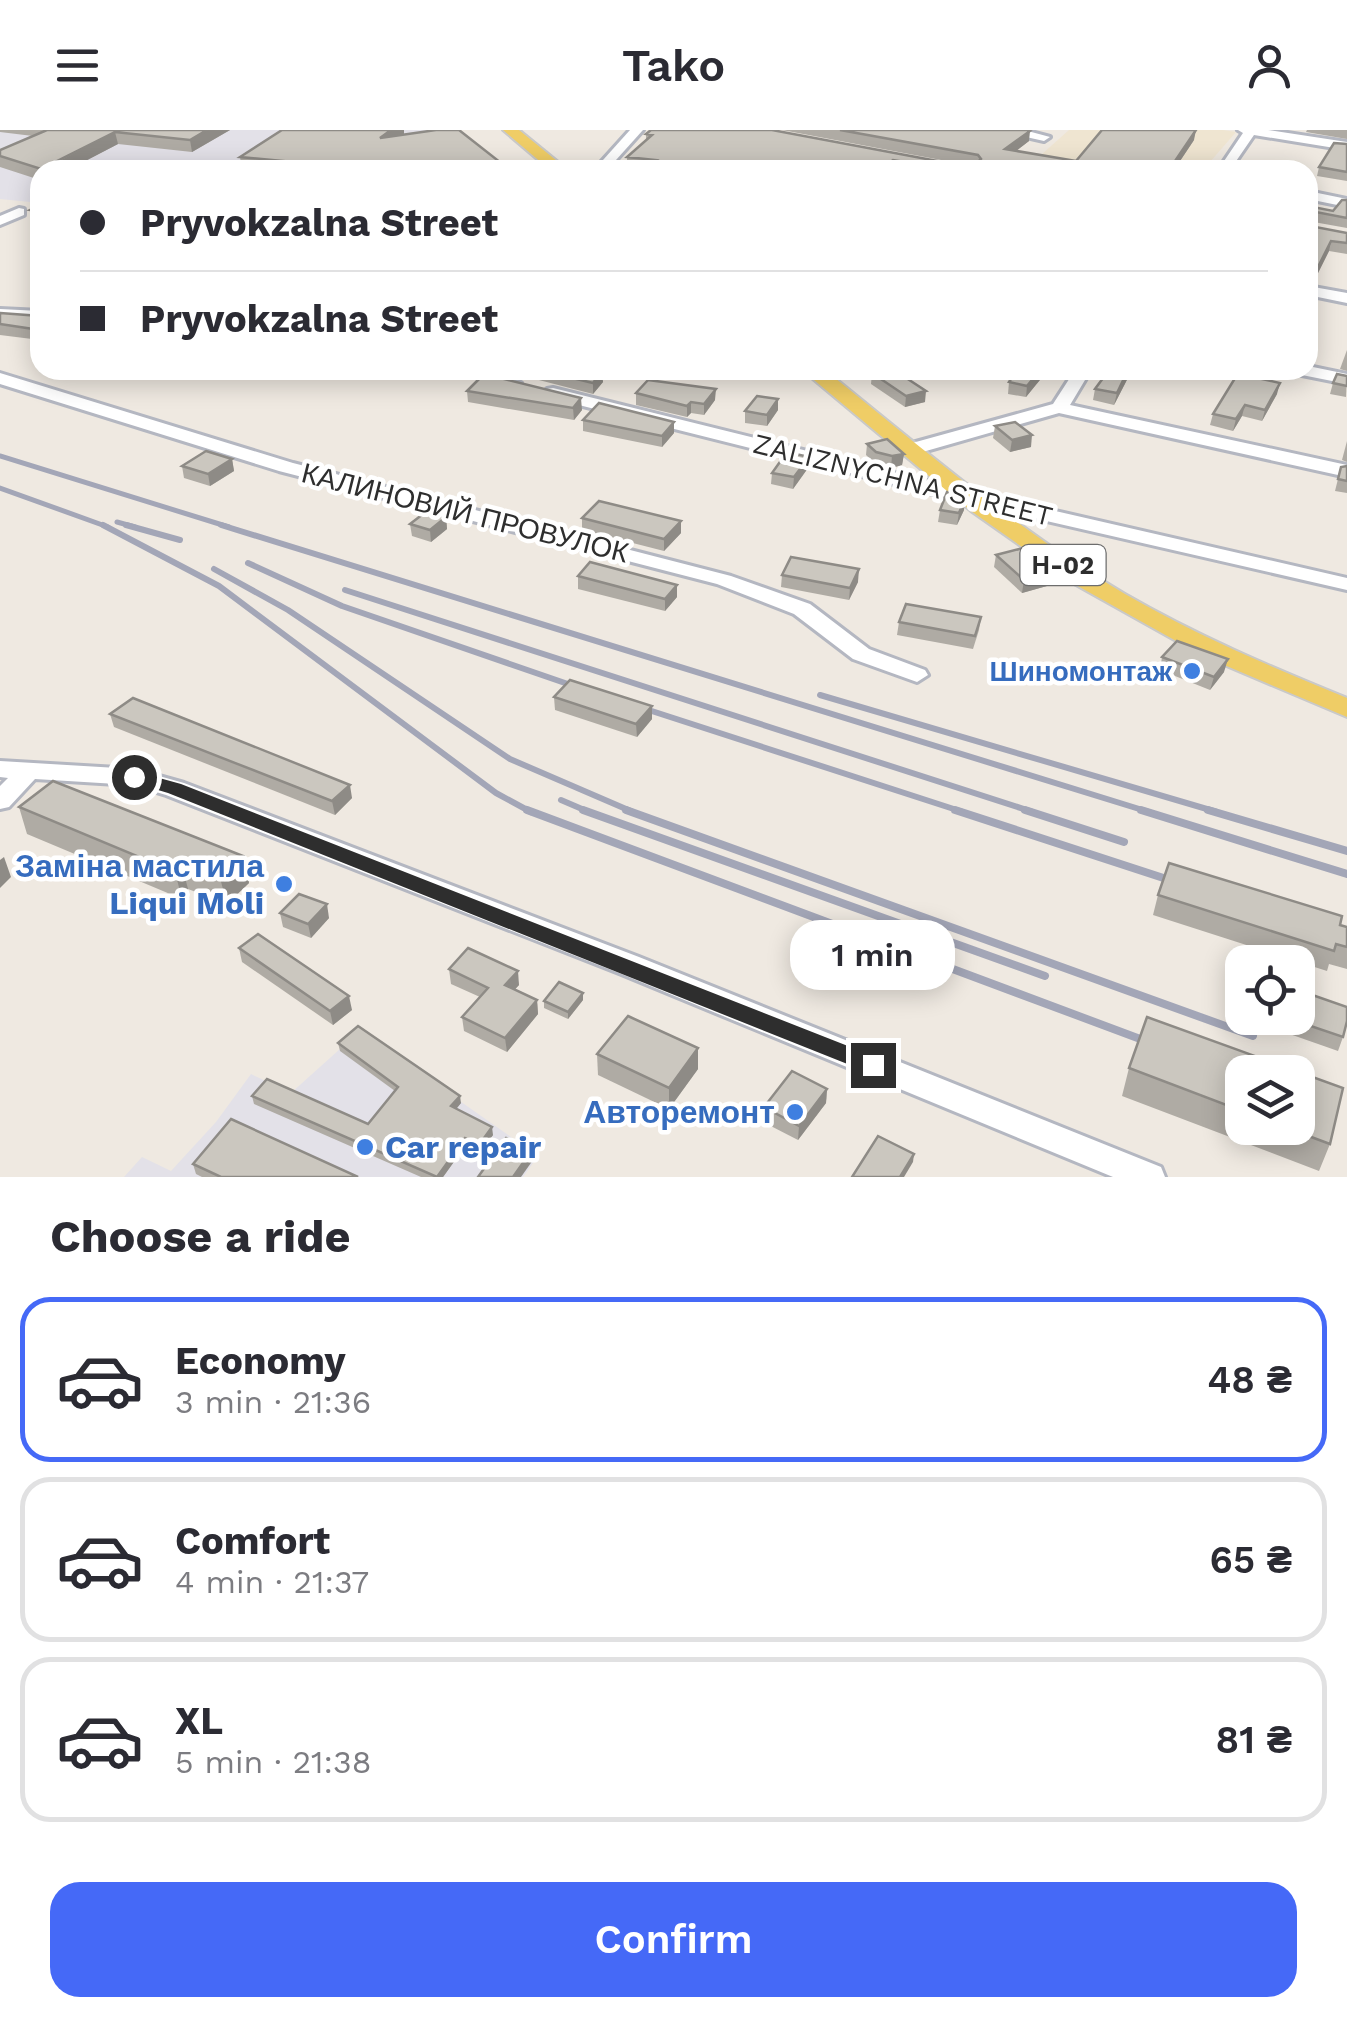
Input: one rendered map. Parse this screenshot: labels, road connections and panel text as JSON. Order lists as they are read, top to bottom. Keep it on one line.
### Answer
{"streets":{"main road":["Н-02"],"street":["ZALIZNYCHNA STREET","КАЛИНОВИЙ ПРОВУЛОК"]},"crossings":[["ZALIZNYCHNA STREET","Н-02"]],"places":["Шиномонтаж","Заміна мастила Liqui Moli","Авторемонт","Car repair"],"page":{"header":"Tako","banner":["Pryvokzalna Street","Pryvokzalna Street"],"bubble":"1 min","heading":"Choose a ride","list":[{"name":"Economy","note":"3 min · 21:36","value":"48 ₴"},{"name":"Comfort","note":"4 min · 21:37","value":"65 ₴"},{"name":"XL","note":"5 min · 21:38","value":"81 ₴"}],"buttons":"Confirm"}}
